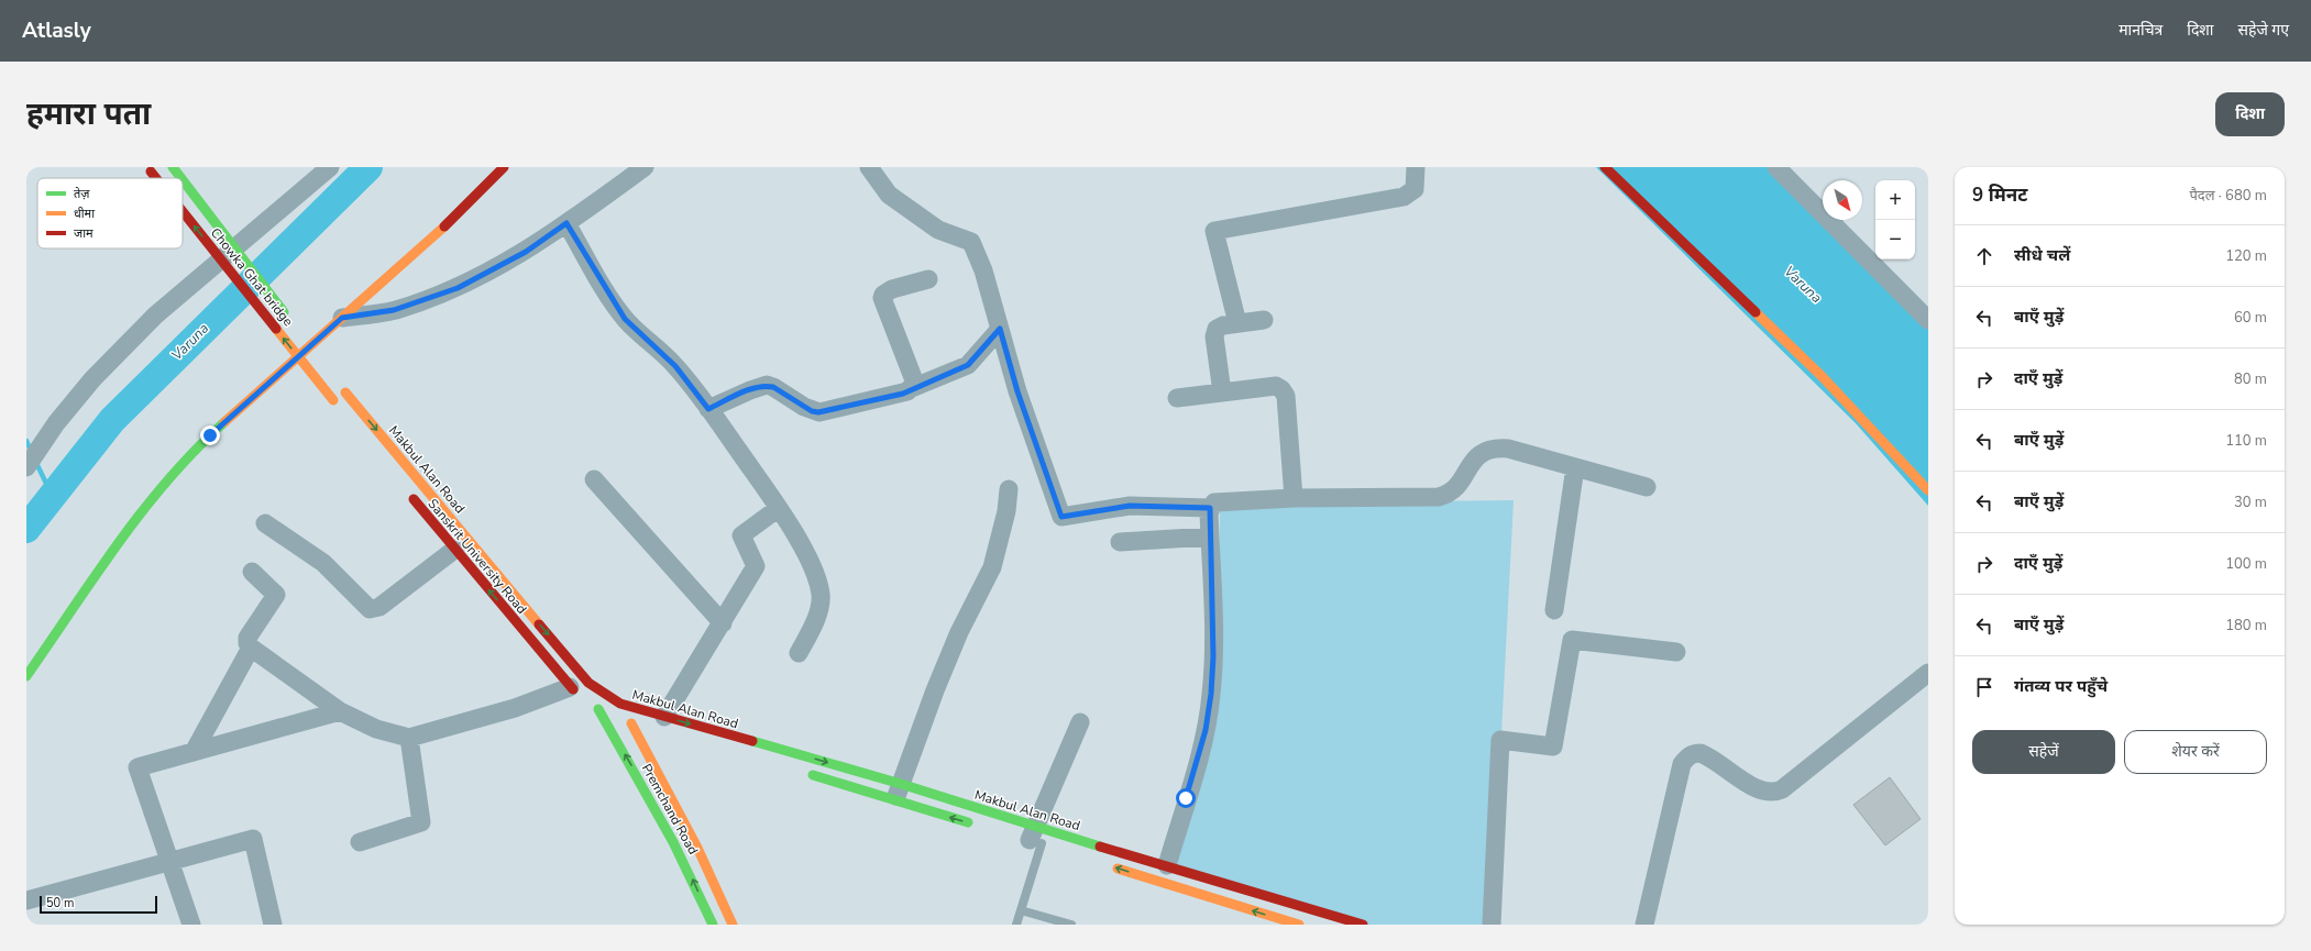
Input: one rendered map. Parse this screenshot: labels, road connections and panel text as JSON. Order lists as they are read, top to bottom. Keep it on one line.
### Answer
{"streets":{"main road":["Chowka Ghat bridge","Makbul Alan Road","Sanskrit University Road","Premchand Road"]},"one_way":["Sanskrit University Road"],"water":["Varuna"],"legend":["तेज़","धीमा","जाम"],"scale_bar":"50 m","north":"bottom right","page":{"header":"Atlasly","nav":["मानचित्र","दिशा","सहेजे गए"],"buttons":["दिशा",["सहेजें","शेयर करें"]],"title":"हमारा पता","heading":["9 मिनट","पैदल · 680 m"],"map_buttons":["+","−"],"list":[["सीधे चलें","120 m"],["बाएँ मुड़ें","60 m"],["दाएँ मुड़ें","80 m"],["बाएँ मुड़ें","110 m"],["बाएँ मुड़ें","30 m"],["दाएँ मुड़ें","100 m"],["बाएँ मुड़ें","180 m"],"गंतव्य पर पहुँचे"],"scale":"50 m"}}
